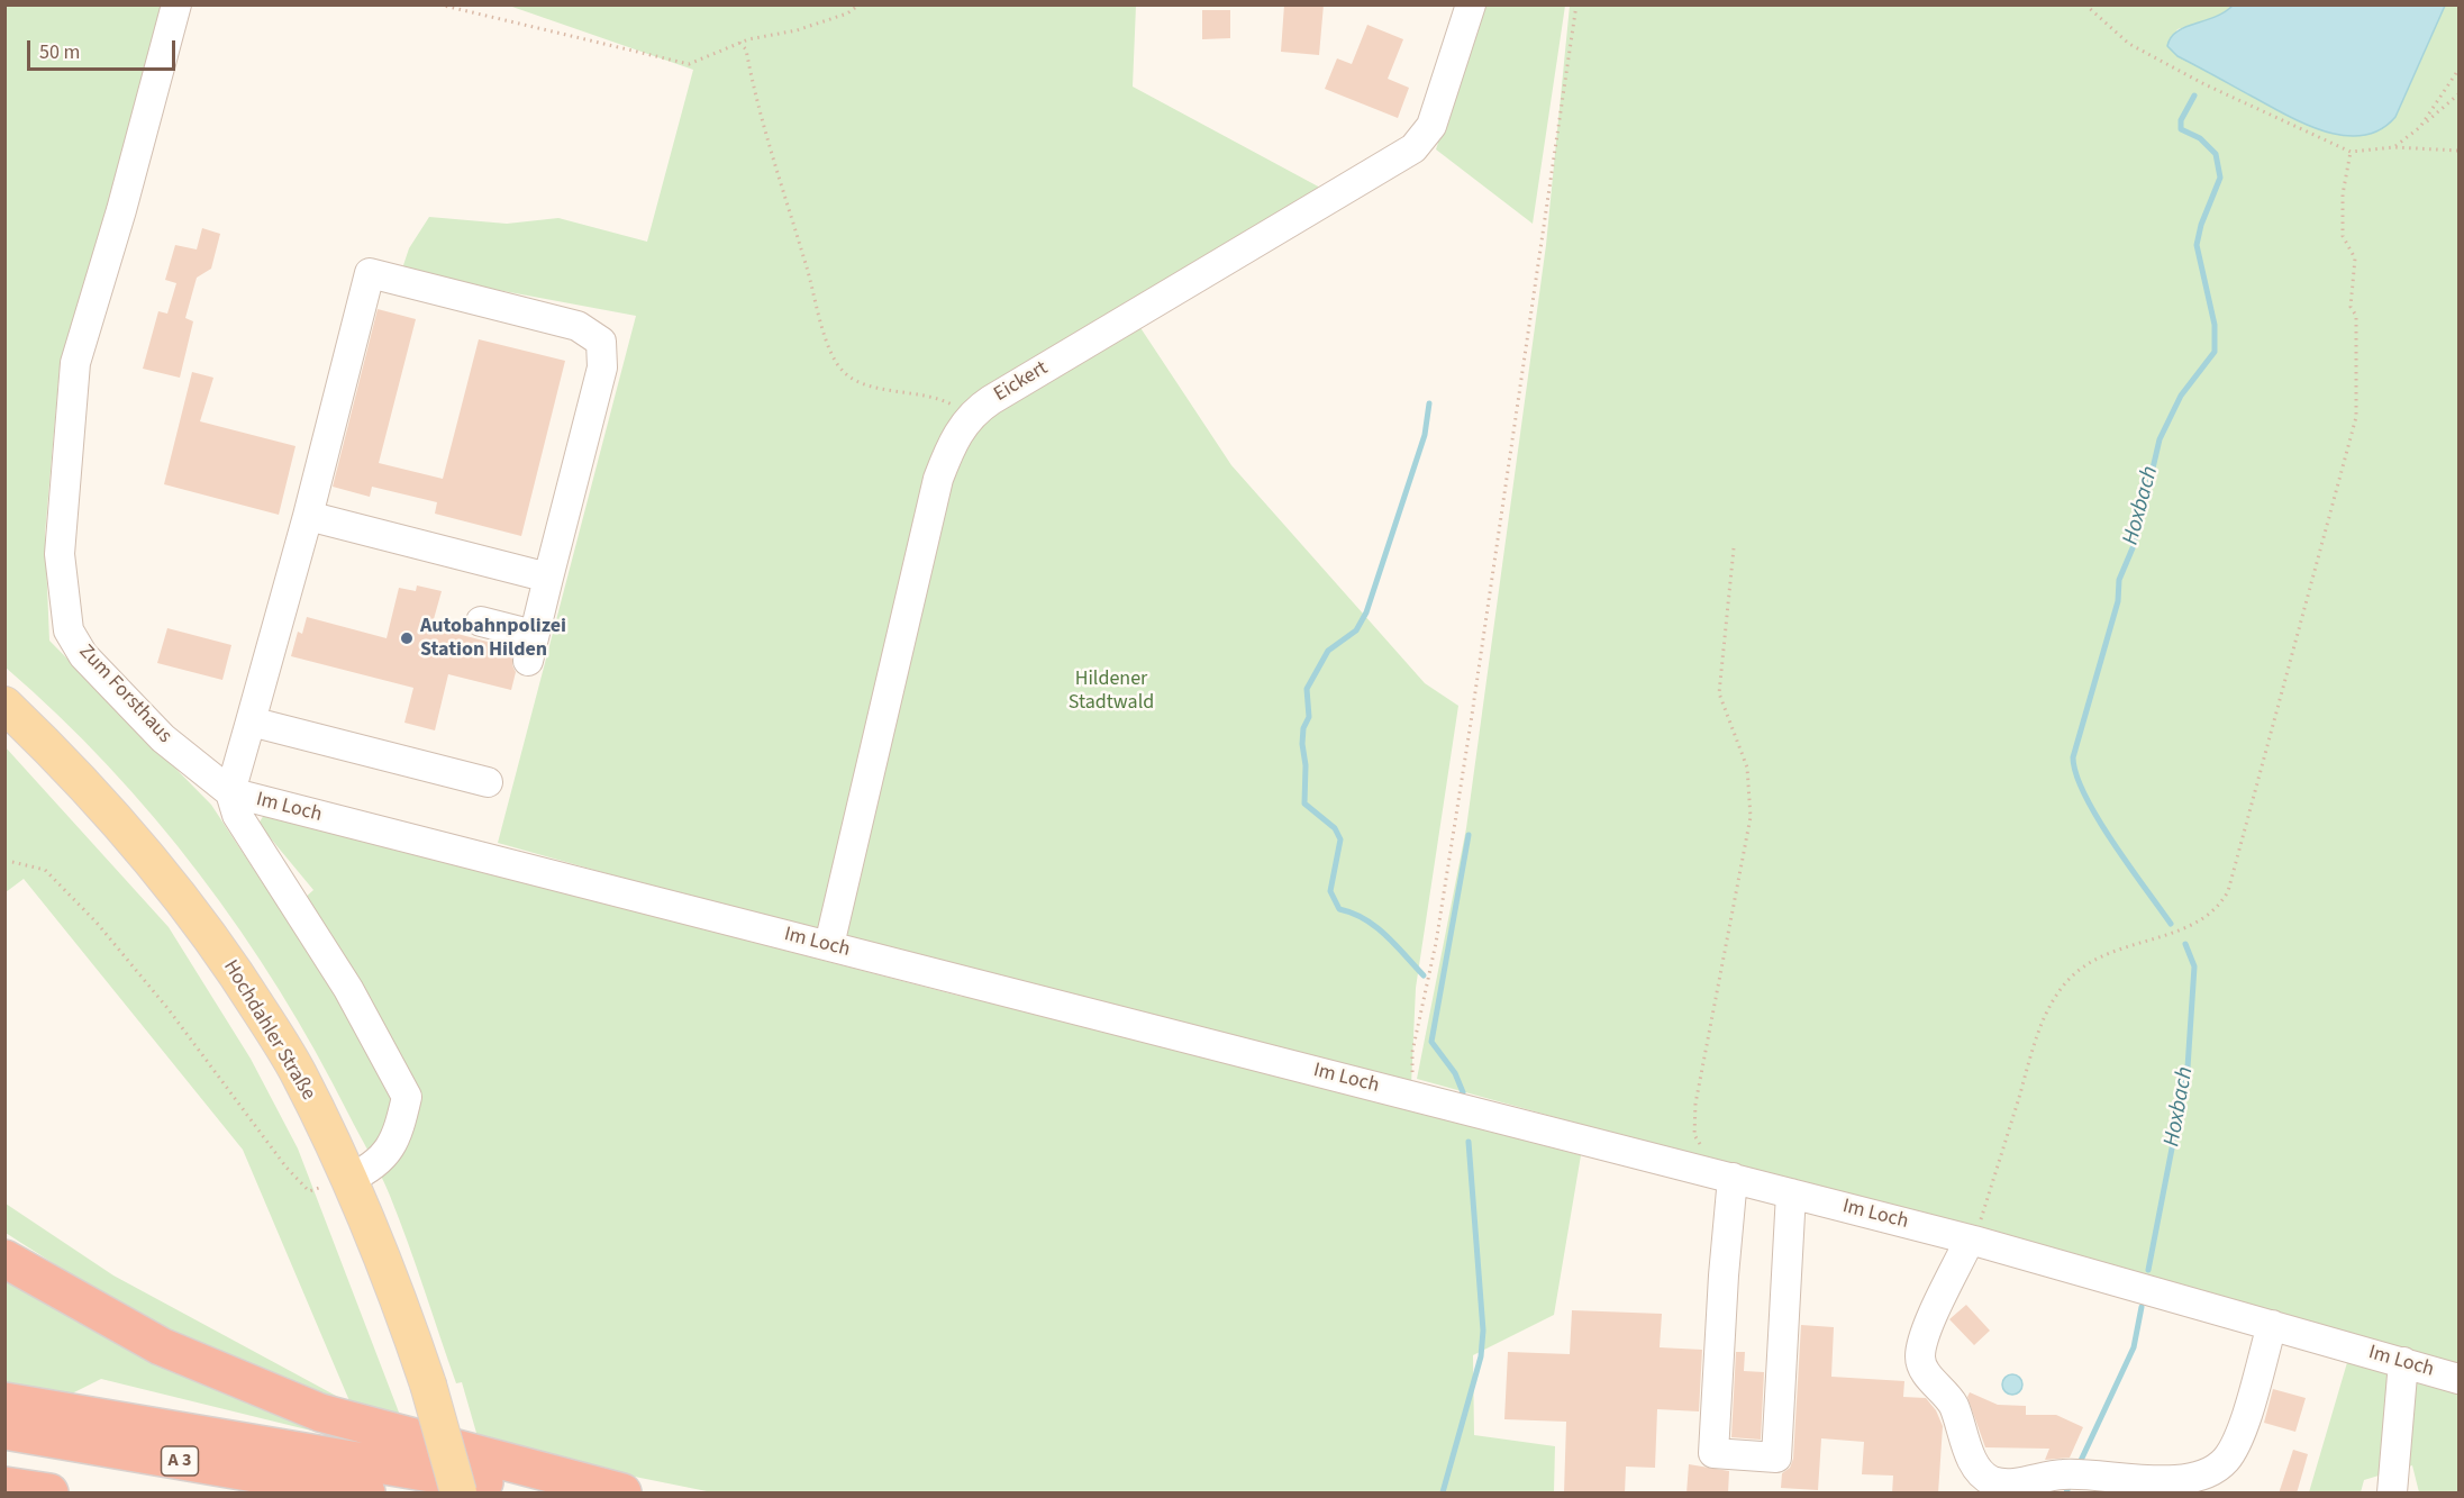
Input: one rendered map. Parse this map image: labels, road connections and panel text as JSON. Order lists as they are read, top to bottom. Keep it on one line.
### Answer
{"streets":{"highway":["A 3"],"main road":["Hochdahler Straße"],"street":["Eickert","Zum Forsthaus","Im Loch"]},"crossings":[["Eickert","Im Loch"],["Zum Forsthaus","Im Loch"]],"water":["Hoxbach"],"parks":["Hildener Stadtwald"],"places":["Autobahnpolizei Station Hilden"],"scale_bar":"50 m"}
